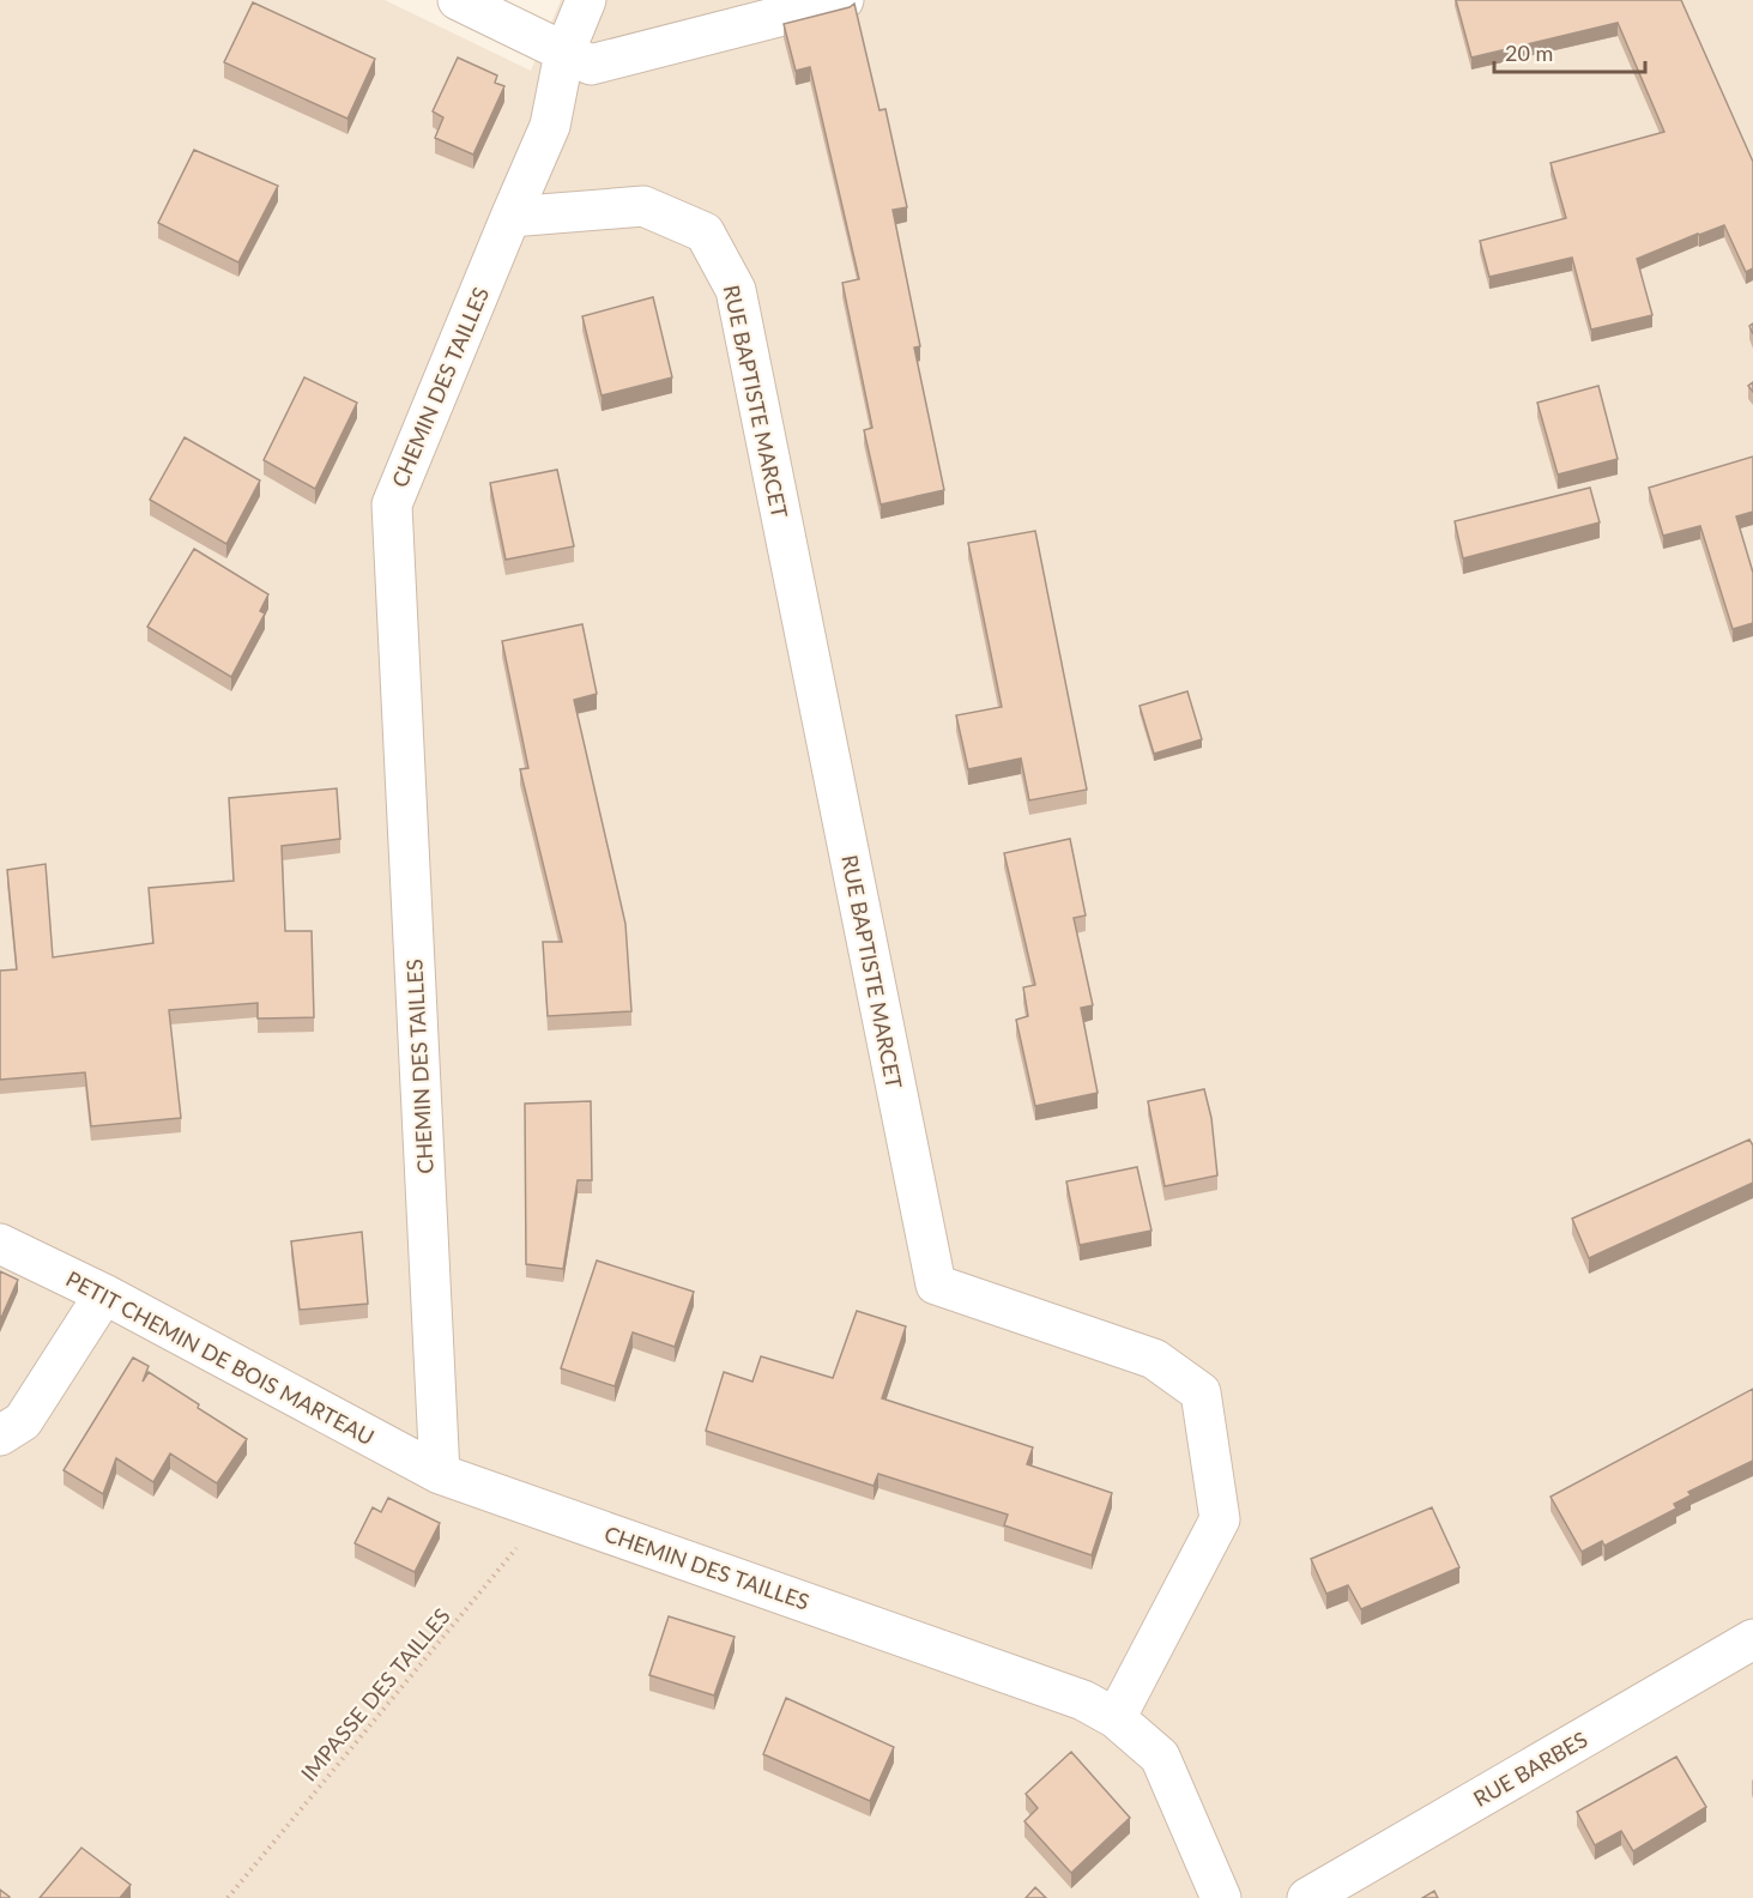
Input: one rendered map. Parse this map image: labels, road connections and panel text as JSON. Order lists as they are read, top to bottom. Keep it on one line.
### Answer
{"streets":{"street":["CHEMIN DES TAILLES","RUE BAPTISTE MARCET","PETIT CHEMIN DE BOIS MARTEAU","RUE BARBES"],"path":["IMPASSE DES TAILLES"]},"crossings":[["CHEMIN DES TAILLES","RUE BAPTISTE MARCET"],["CHEMIN DES TAILLES","PETIT CHEMIN DE BOIS MARTEAU"],["CHEMIN DES TAILLES","IMPASSE DES TAILLES"]],"scale_bar":"20 m"}
